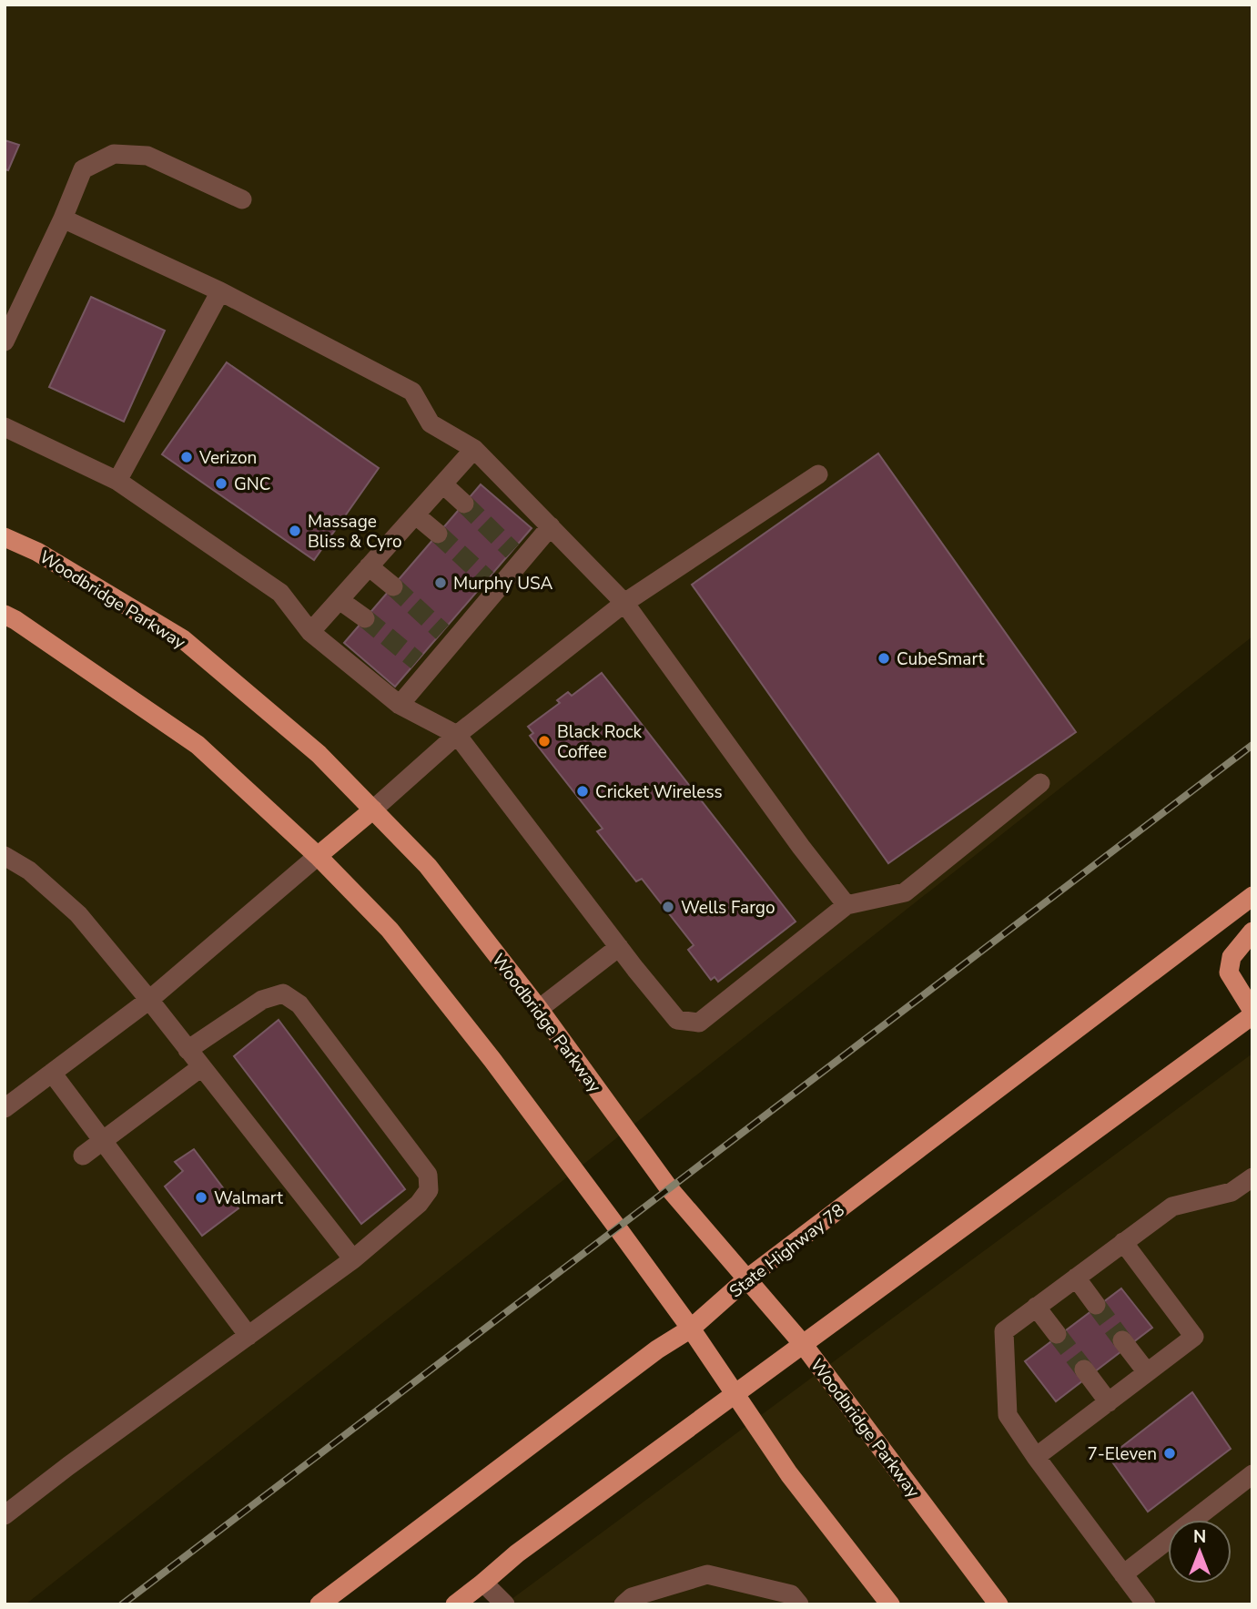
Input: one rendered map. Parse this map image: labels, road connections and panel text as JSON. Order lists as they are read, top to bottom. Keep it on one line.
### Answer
{"streets":{"main road":["Woodbridge Parkway","State Highway 78"]},"crossings":[["Woodbridge Parkway","State Highway 78"]],"places":["Verizon","GNC","Massage Bliss & Cyro","Murphy USA","CubeSmart","Black Rock Coffee","Cricket Wireless","Wells Fargo","Walmart","7-Eleven"],"north":"top"}
